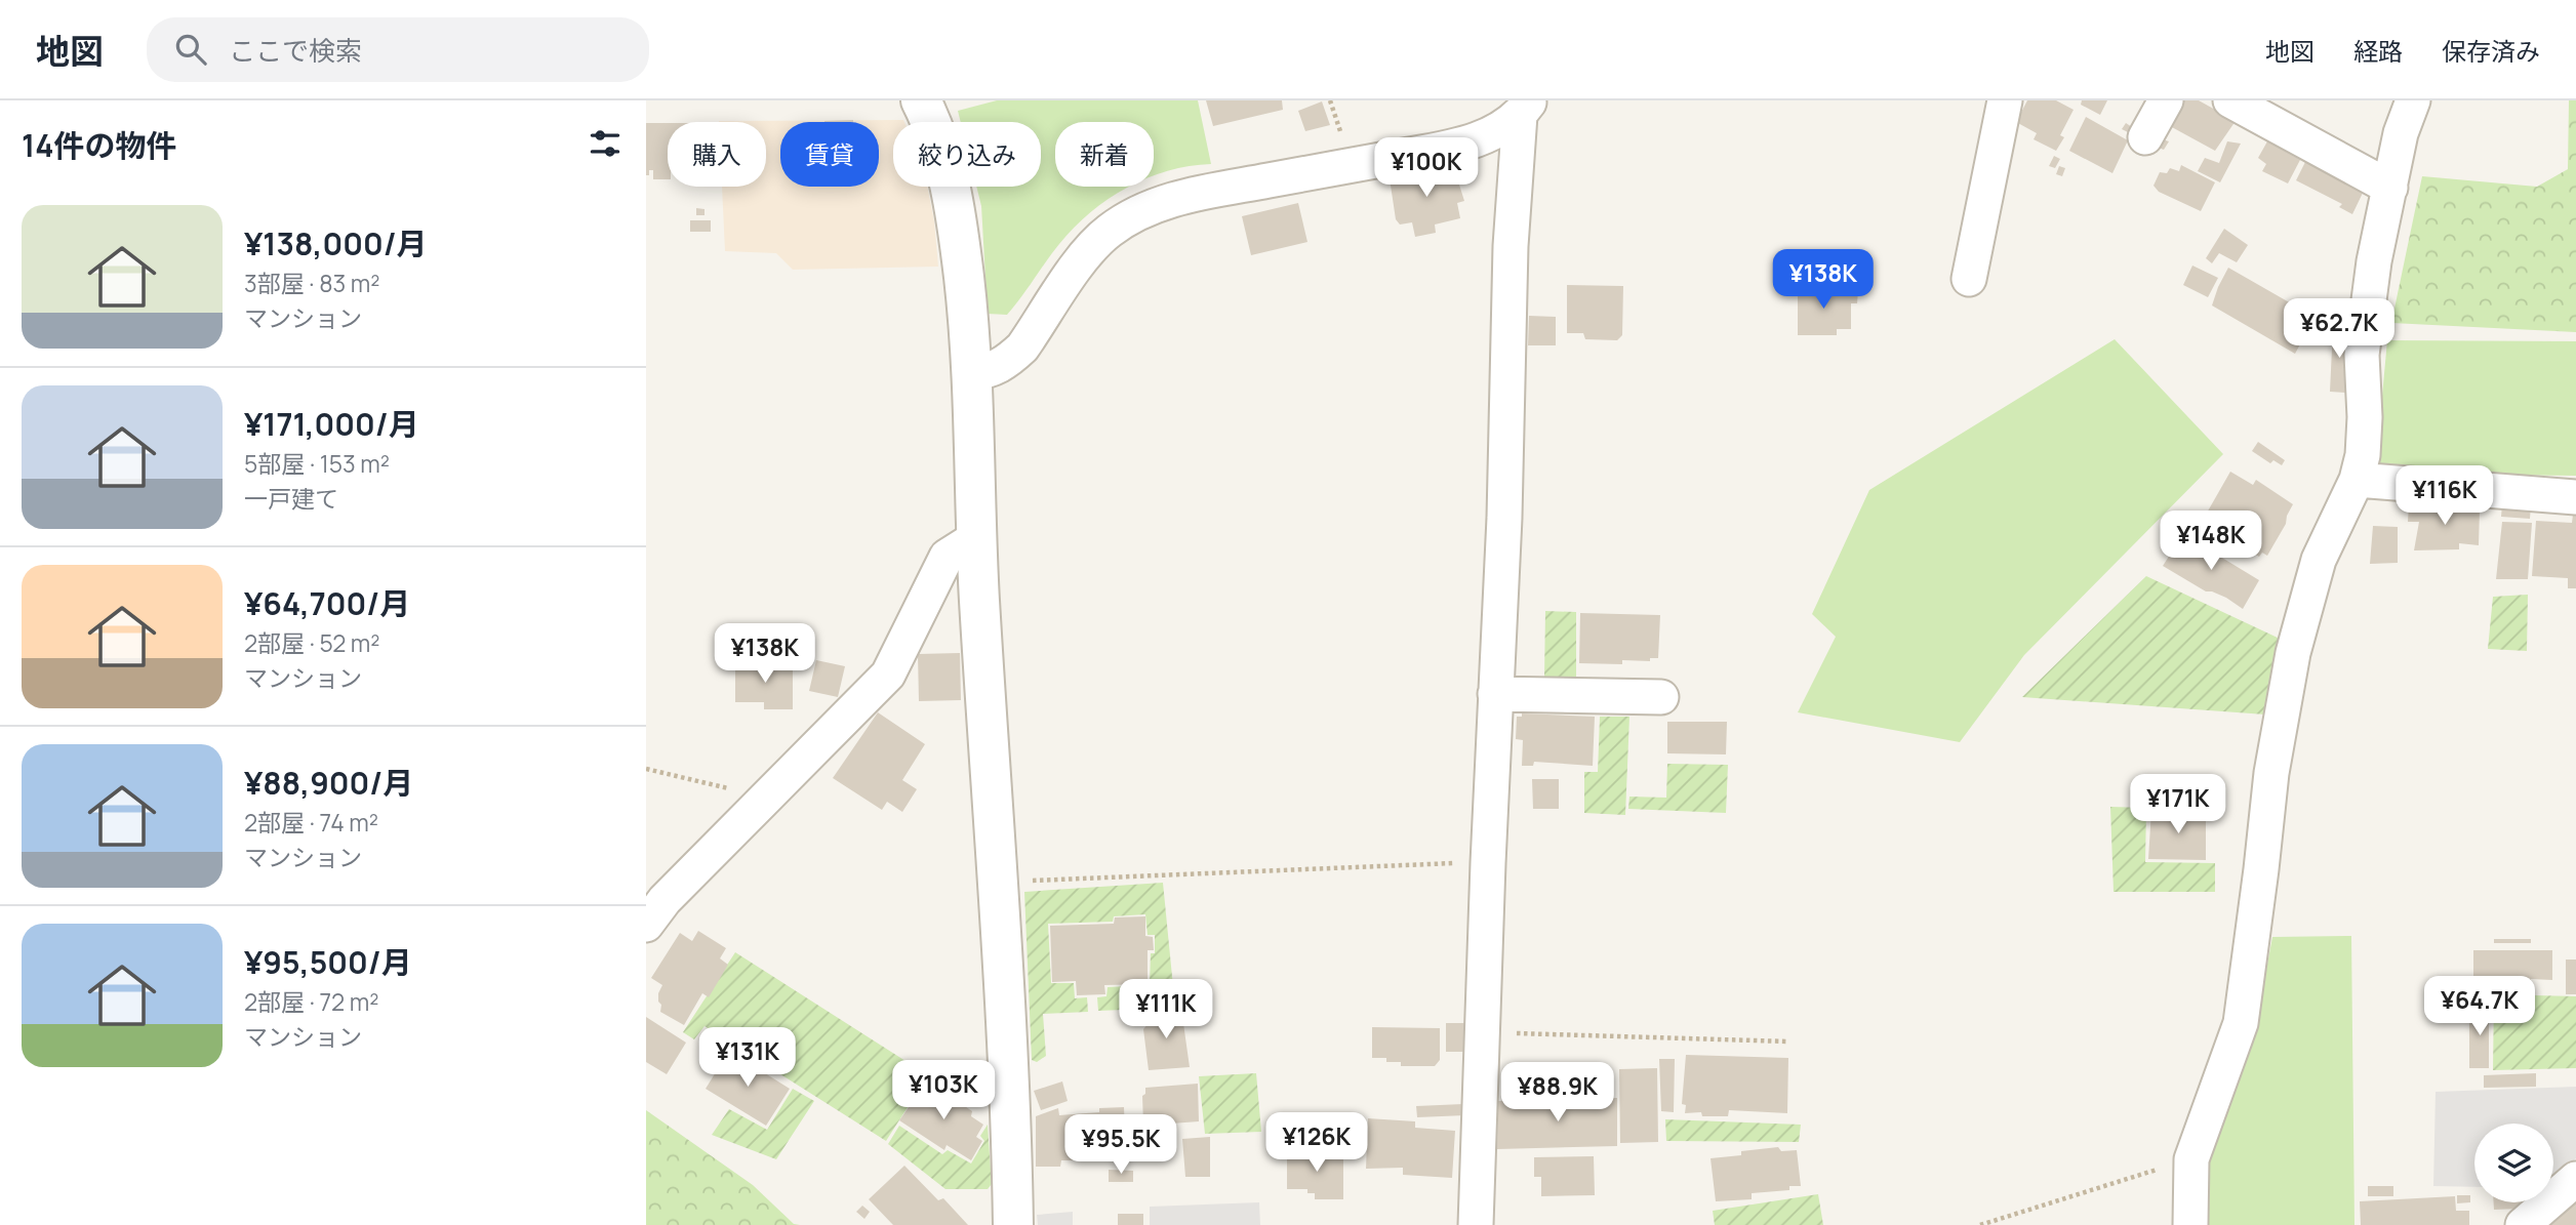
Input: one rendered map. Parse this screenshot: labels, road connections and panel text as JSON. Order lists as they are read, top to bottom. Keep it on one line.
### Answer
{"page":{"header":"地図","search":"ここで検索","nav":["地図","経路","保存済み"],"heading":"14件の物件","chip":["購入","賃貸","絞り込み","新着"],"price":["¥100K","¥138K","¥62.7K","¥116K","¥148K","¥138K","¥171K","¥64.7K","¥111K","¥131K","¥103K","¥88.9K","¥126K","¥95.5K"],"list":[{"name":"¥138,000/月","note":"3部屋 · 83 m² · マンション"},{"name":"¥171,000/月","note":"5部屋 · 153 m² · 一戸建て"},{"name":"¥64,700/月","note":"2部屋 · 52 m² · マンション"},{"name":"¥88,900/月","note":"2部屋 · 74 m² · マンション"},{"name":"¥95,500/月","note":"2部屋 · 72 m² · マンション"}]}}
